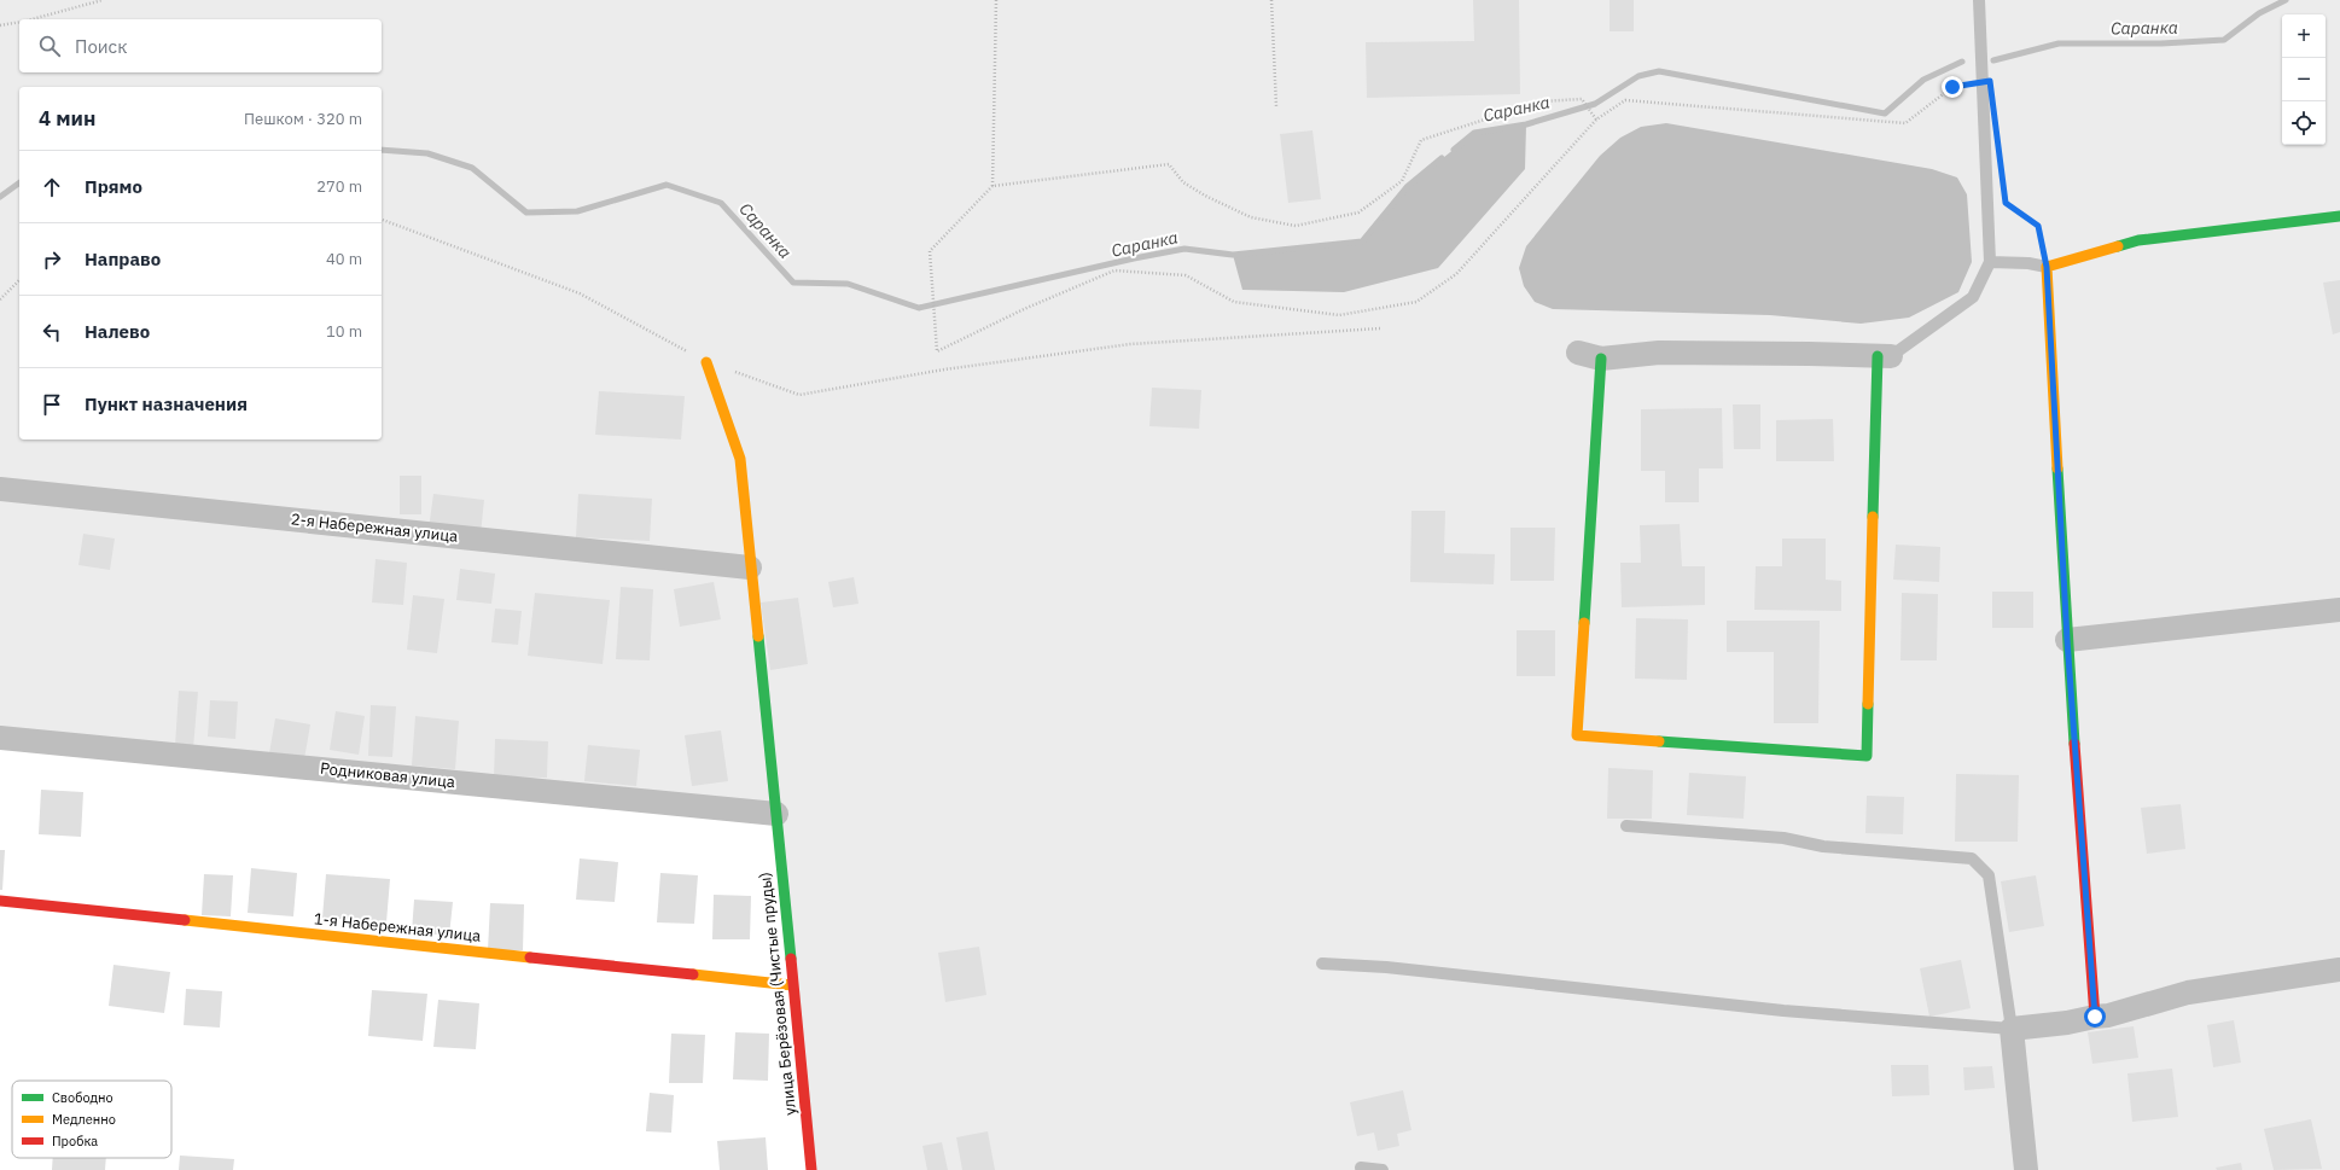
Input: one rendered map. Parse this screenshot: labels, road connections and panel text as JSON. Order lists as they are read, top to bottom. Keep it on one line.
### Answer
{"streets":{"street":["2-я Набережная улица","Родниковая улица","1-я Набережная улица","улица Берёзовая (Чистые пруды)"]},"crossings":[["2-я Набережная улица","улица Берёзовая (Чистые пруды)"],["Родниковая улица","улица Берёзовая (Чистые пруды)"],["1-я Набережная улица","улица Берёзовая (Чистые пруды)"]],"water":["Саранка"],"legend":["Свободно","Медленно","Пробка"],"page":{"map_buttons":["+","−"],"search":"Поиск","heading":["4 мин","Пешком · 320 m"],"list":[["Прямо","270 m"],["Направо","40 m"],["Налево","10 m"],"Пункт назначения"]}}
